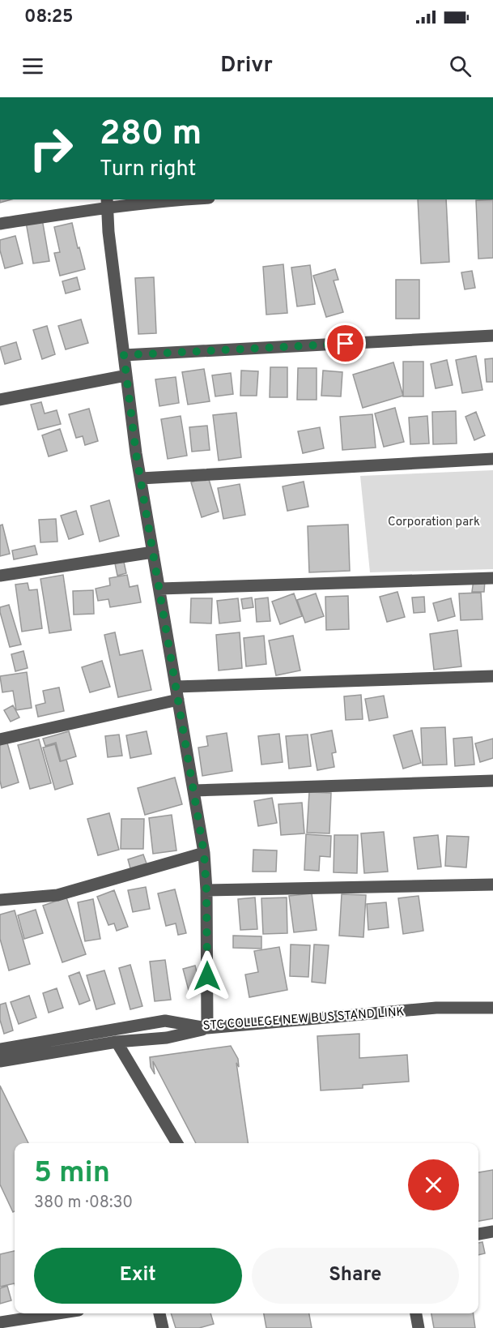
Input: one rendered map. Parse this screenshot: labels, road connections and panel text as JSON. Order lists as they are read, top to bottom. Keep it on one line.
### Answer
{"streets":{"street":["STC COLLEGE NEW BUS STAND LINK"]},"parks":["Corporation park"],"page":{"status":"08:25","header":"Drivr","turn":["280 m","Turn right"],"heading":["5 min","380 m · 08:30"],"buttons":["Exit","Share"]}}
